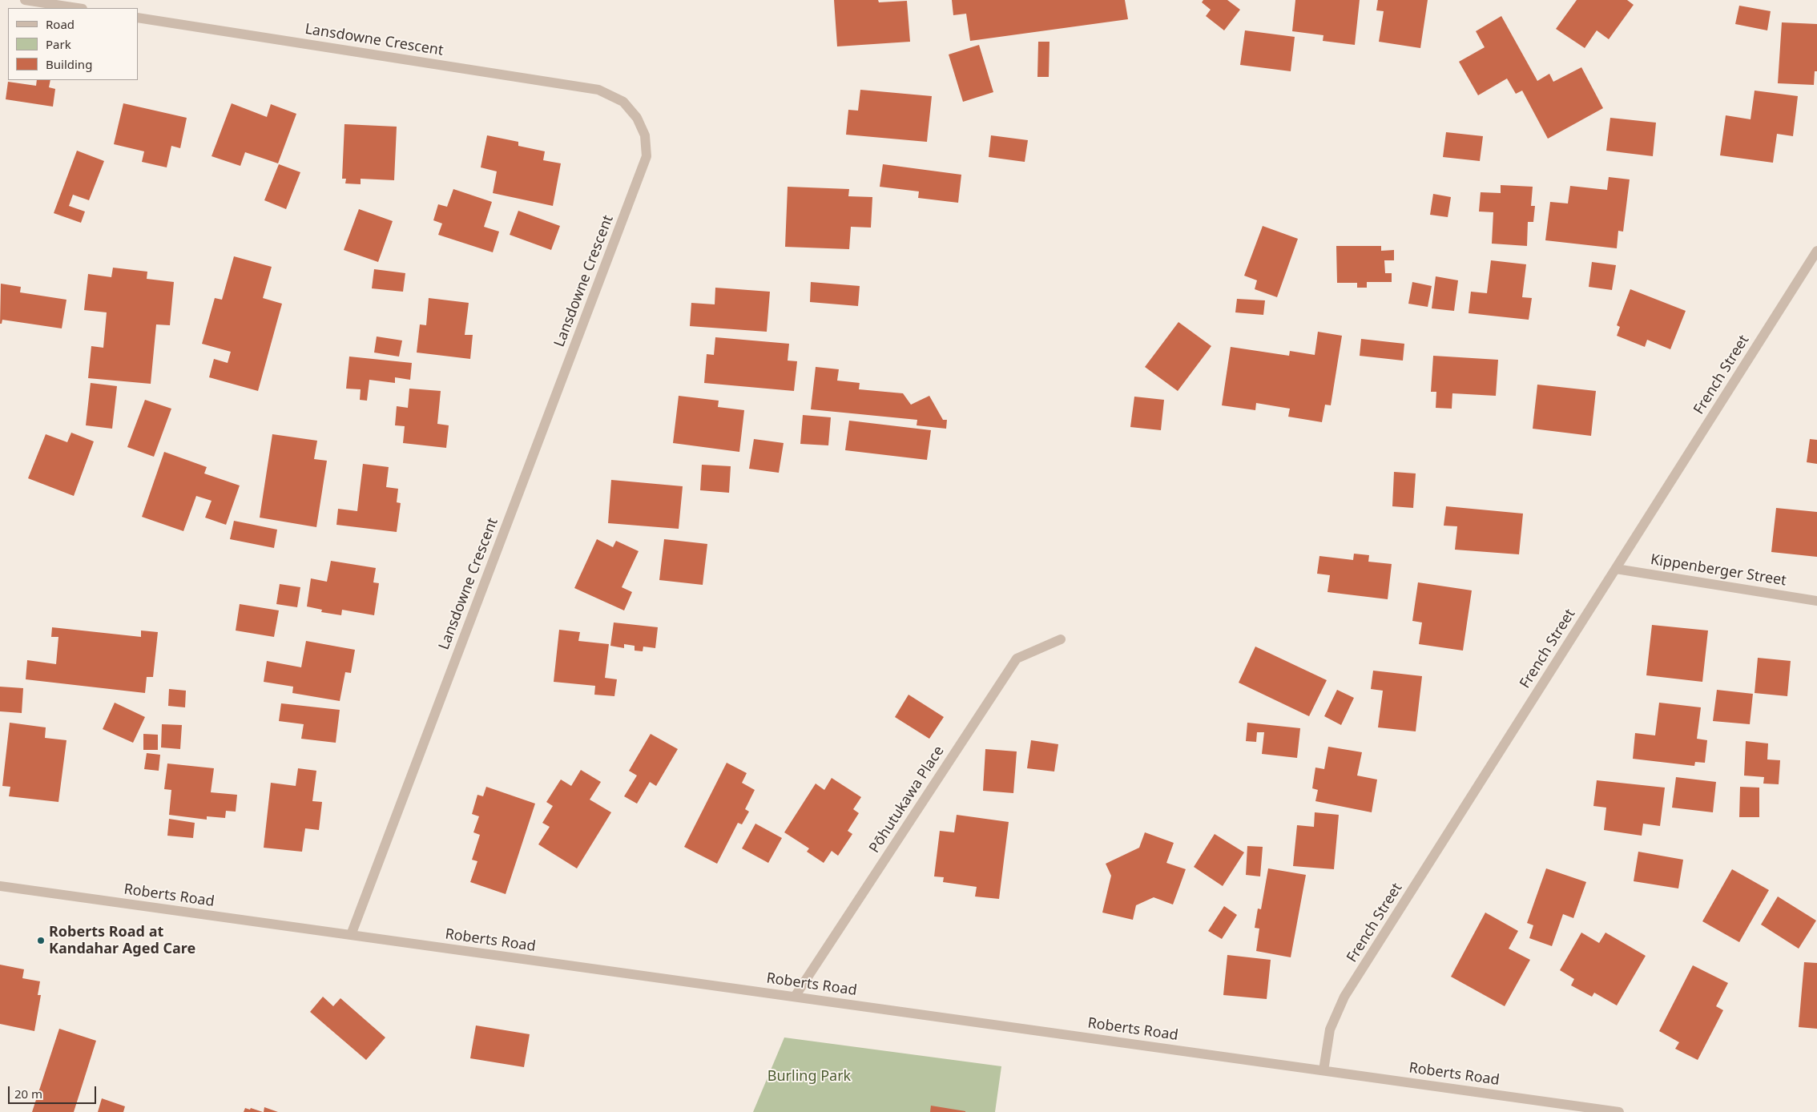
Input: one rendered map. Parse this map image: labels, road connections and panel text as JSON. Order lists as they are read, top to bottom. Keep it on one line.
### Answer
{"streets":{"street":["Lansdowne Crescent","French Street","Kippenberger Street","Pōhutukawa Place","Roberts Road"]},"crossings":[["Lansdowne Crescent","Roberts Road"],["French Street","Kippenberger Street"],["French Street","Roberts Road"],["Pōhutukawa Place","Roberts Road"]],"parks":["Burling Park"],"places":["Roberts Road at Kandahar Aged Care"],"legend":["Road","Park","Building"],"scale_bar":"20 m"}
